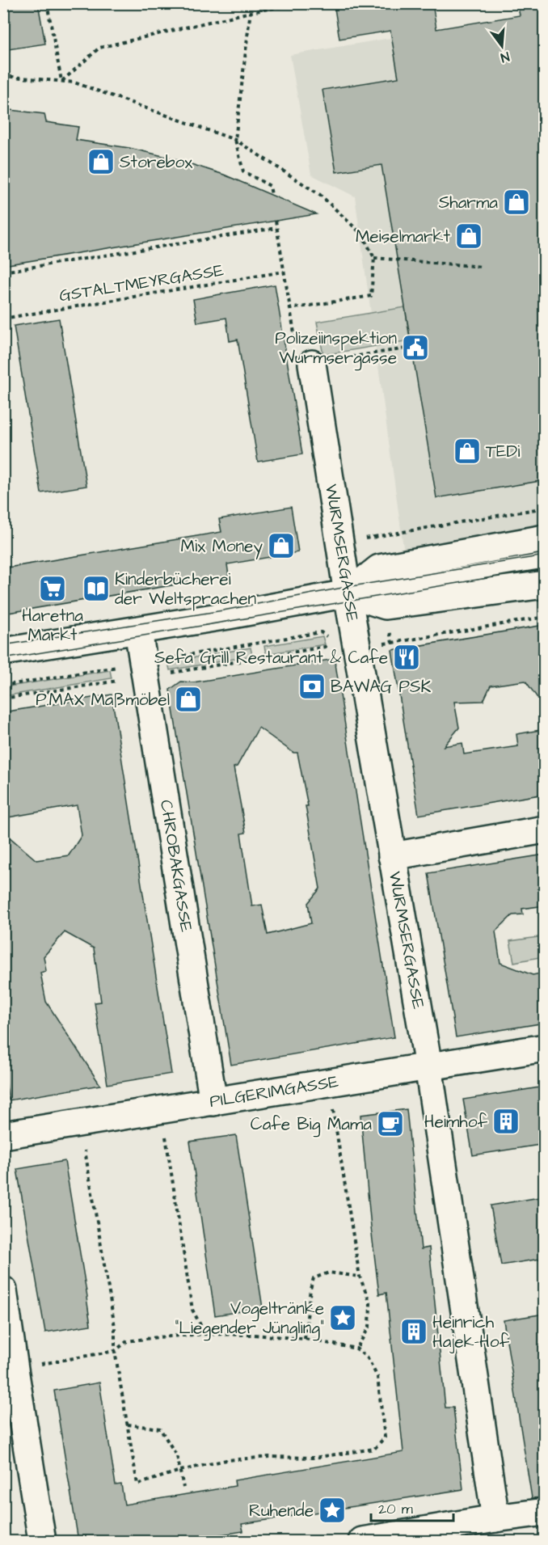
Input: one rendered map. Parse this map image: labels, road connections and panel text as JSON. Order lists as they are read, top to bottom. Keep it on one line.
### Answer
{"streets":{"street":["WURMSERGASSE","CHROBAKGASSE","PILGERIMGASSE"],"path":["GSTALTMEYRGASSE"]},"crossings":[["WURMSERGASSE","PILGERIMGASSE"],["CHROBAKGASSE","PILGERIMGASSE"]],"places":{"shop":["Storebox","Sharma","Meiselmarkt","TEDi","Mix Money","P.MAX Maßmöbel"],"public building":["Polizeiinspektion Wurmsergasse"],"supermarket":["Haretna Markt"],"library":["Kinderbücherei der Weltsprachen"],"restaurant":["Sefa Grill Restaurant & Cafe"],"bank":["BAWAG PSK"],"building":["Heimhof","Heinrich Hajek-Hof"],"cafe":["Cafe Big Mama"],"place":["Vogeltränke \"Liegender Jüngling\"","Ruhende"]},"scale_bar":"20 m","north":"bottom"}
